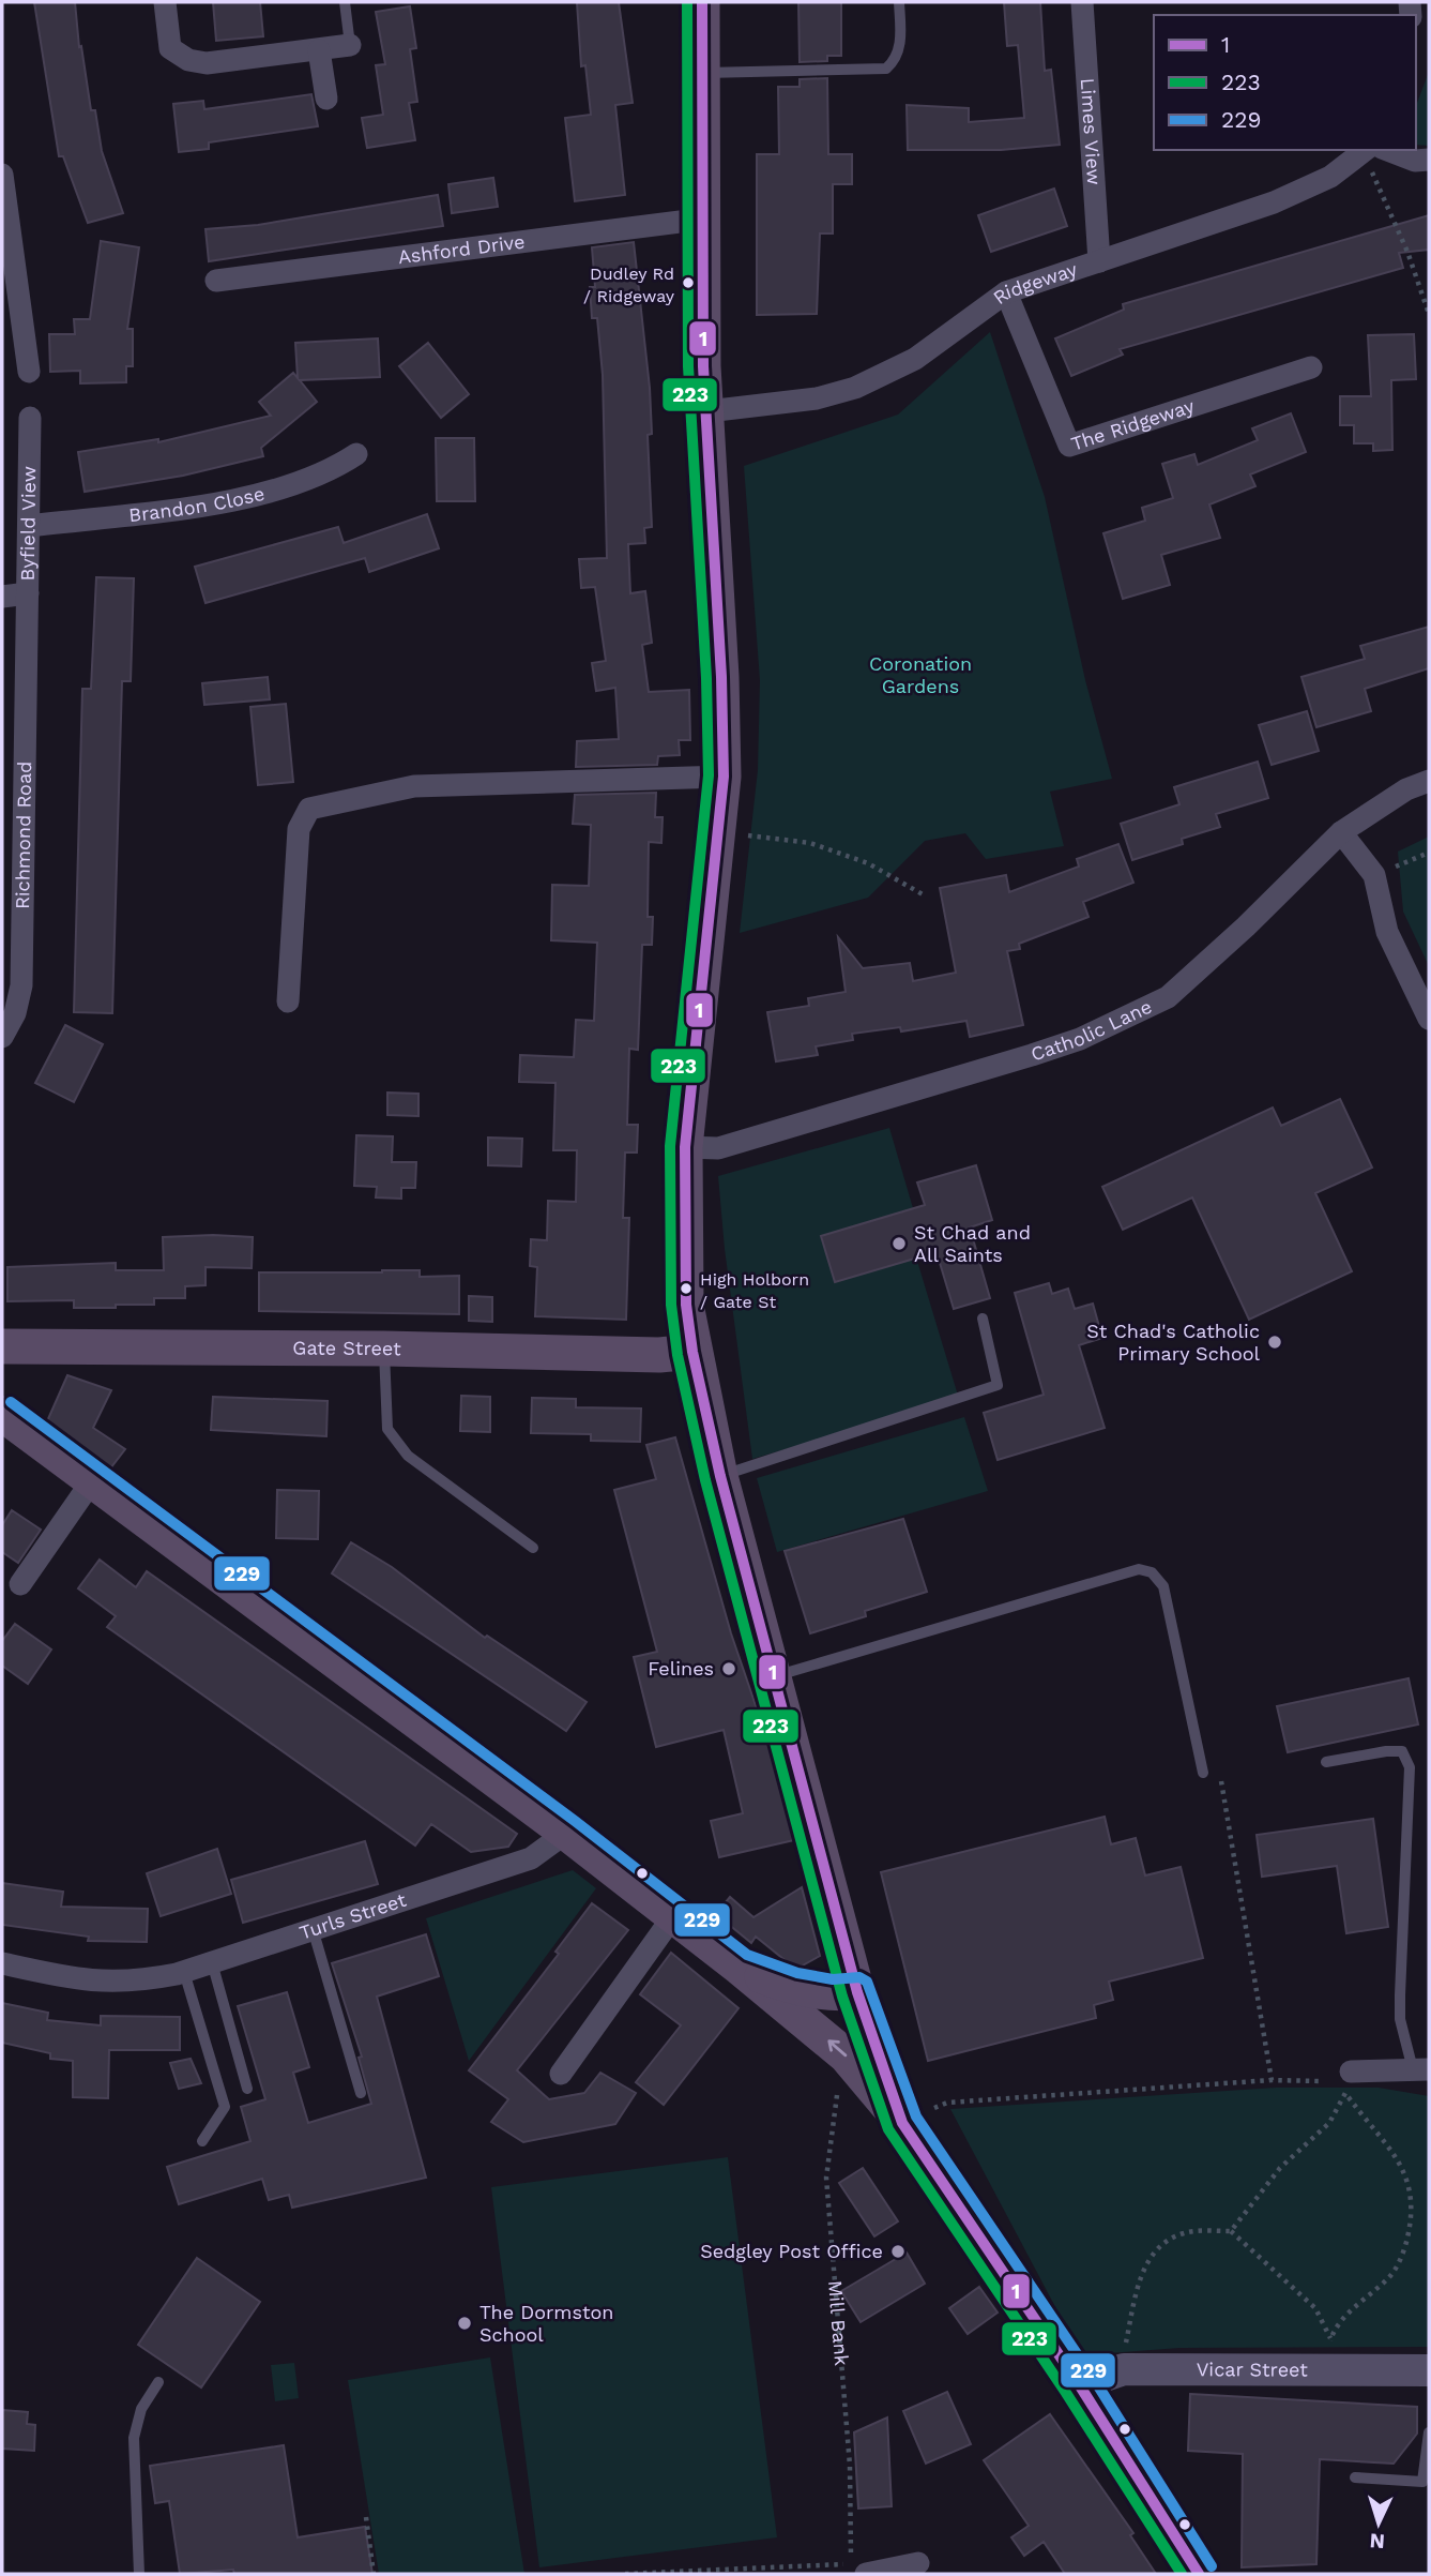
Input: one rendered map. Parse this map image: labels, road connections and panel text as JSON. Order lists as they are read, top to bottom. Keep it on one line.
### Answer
{"streets":{"main road":["Gate Street","Vicar Street"],"street":["Limes View","Ashford Drive","Ridgeway","The Ridgeway","Brandon Close","Byfield View","Richmond Road","Catholic Lane","Turls Street"],"path":["Mill Bank"]},"crossings":[["Limes View","Ridgeway"],["Ridgeway","The Ridgeway"],["Brandon Close","Byfield View"],["Byfield View","Richmond Road"]],"parks":["Coronation Gardens"],"places":["Dudley Rd / Ridgeway","St Chad and All Saints","High Holborn / Gate St","St Chad's Catholic Primary School","Felines","Sedgley Post Office","The Dormston School"],"lines":["transit line 1","transit line 223","transit line 229"],"legend":["1","223","229"],"north":"bottom"}
